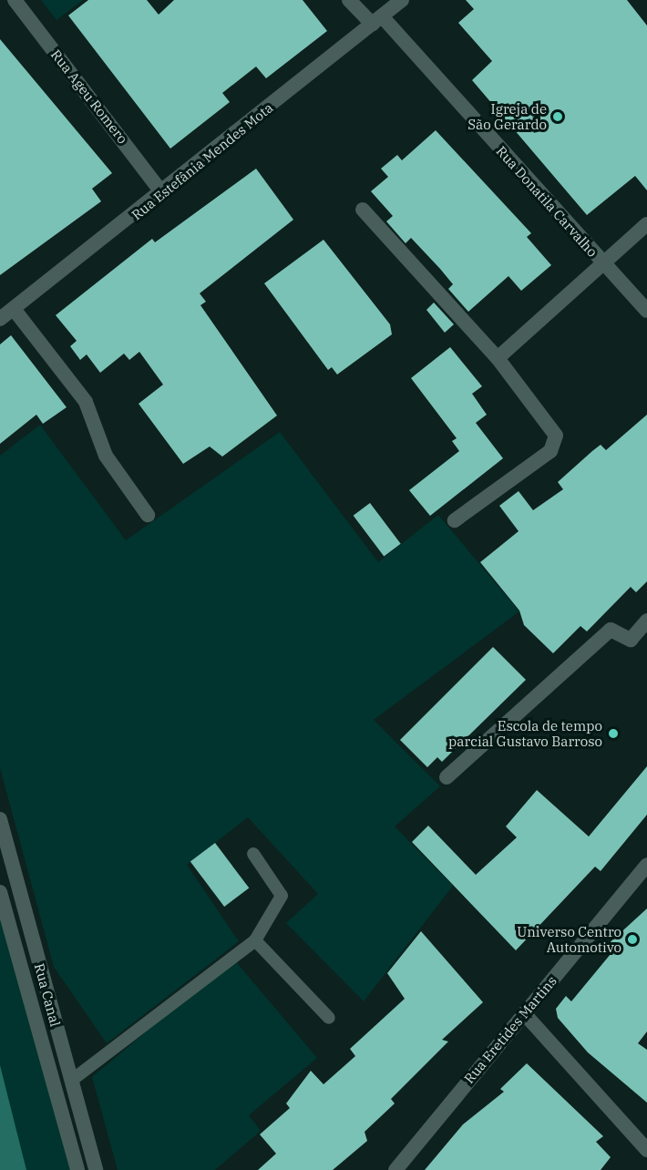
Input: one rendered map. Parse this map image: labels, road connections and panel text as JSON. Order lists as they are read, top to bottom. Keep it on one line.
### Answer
{"streets":{"street":["Rua Ageu Romero","Rua Estefânia Mendes Mota","Rua Donatila Carvalho","Rua Canal","Rua Eretides Martins"]},"crossings":[["Rua Ageu Romero","Rua Estefânia Mendes Mota"],["Rua Estefânia Mendes Mota","Rua Donatila Carvalho"]],"places":["Igreja de São Gerardo","Escola de tempo parcial Gustavo Barroso","Universo Centro Automotivo"]}
